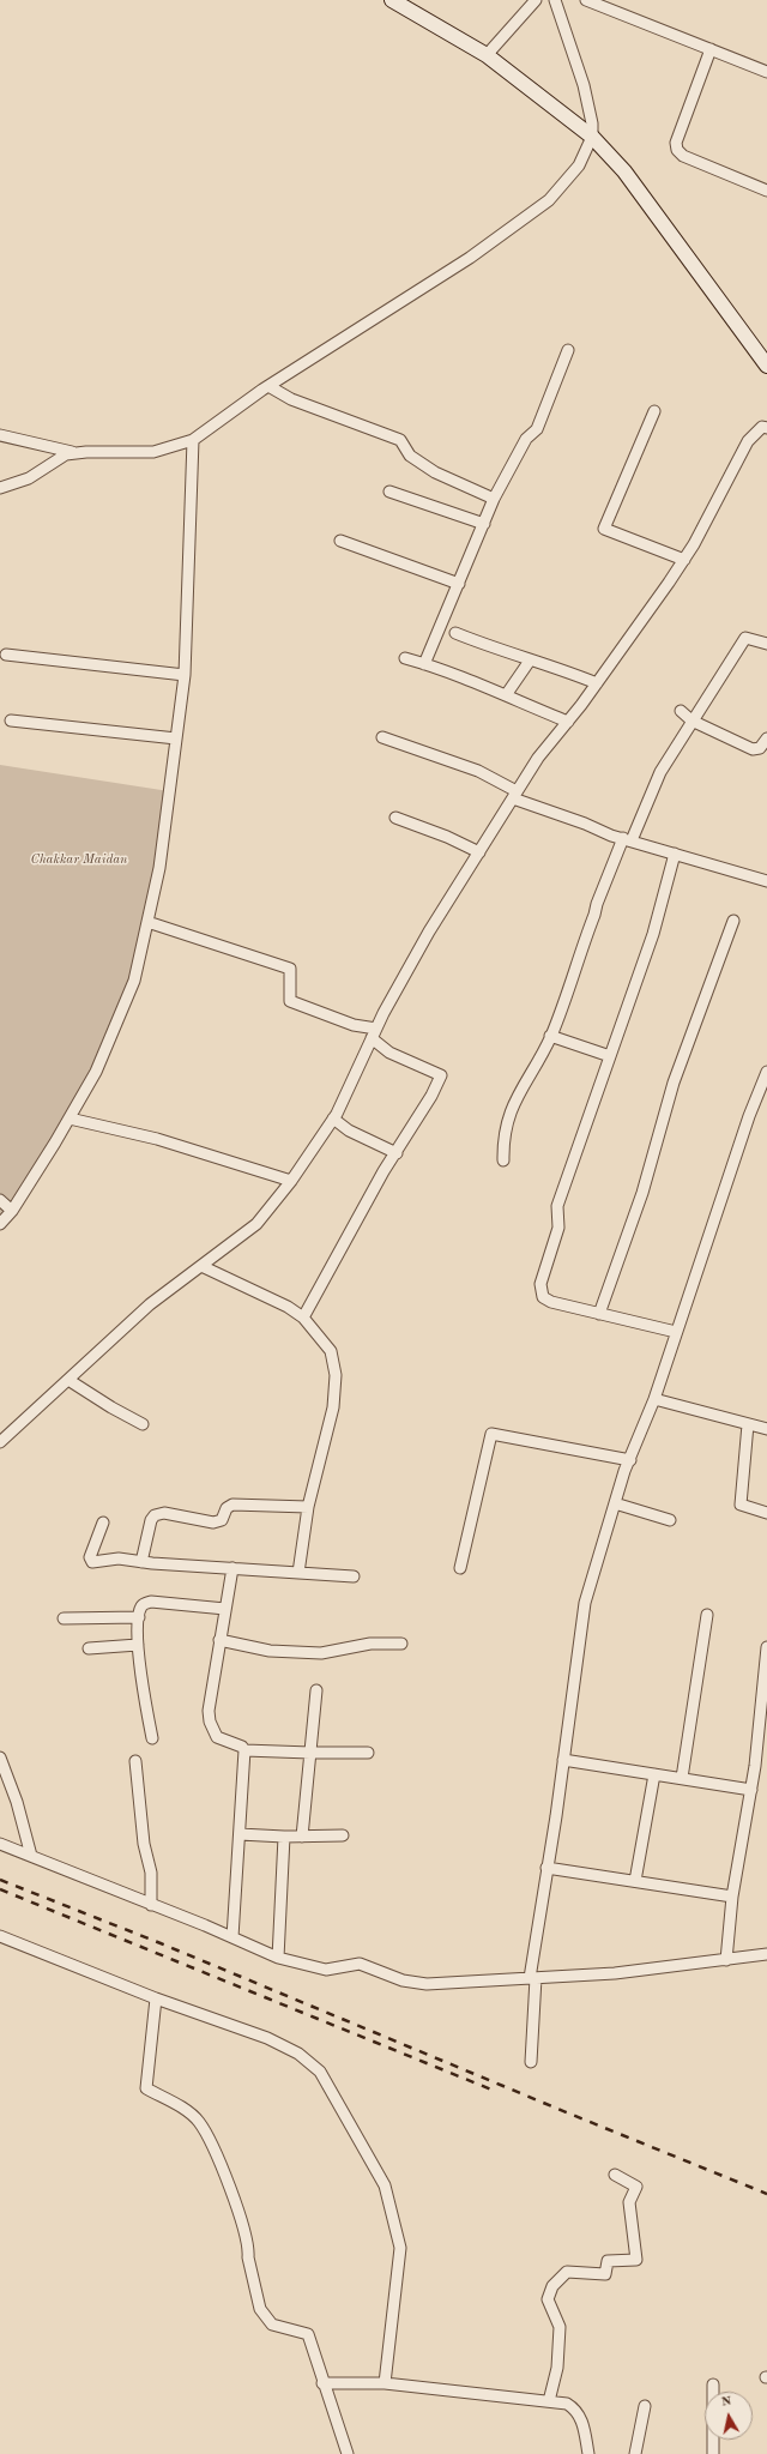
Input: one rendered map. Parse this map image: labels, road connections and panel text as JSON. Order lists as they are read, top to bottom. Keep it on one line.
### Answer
{"parks":["Chakkar Maidan"],"north":"top"}
